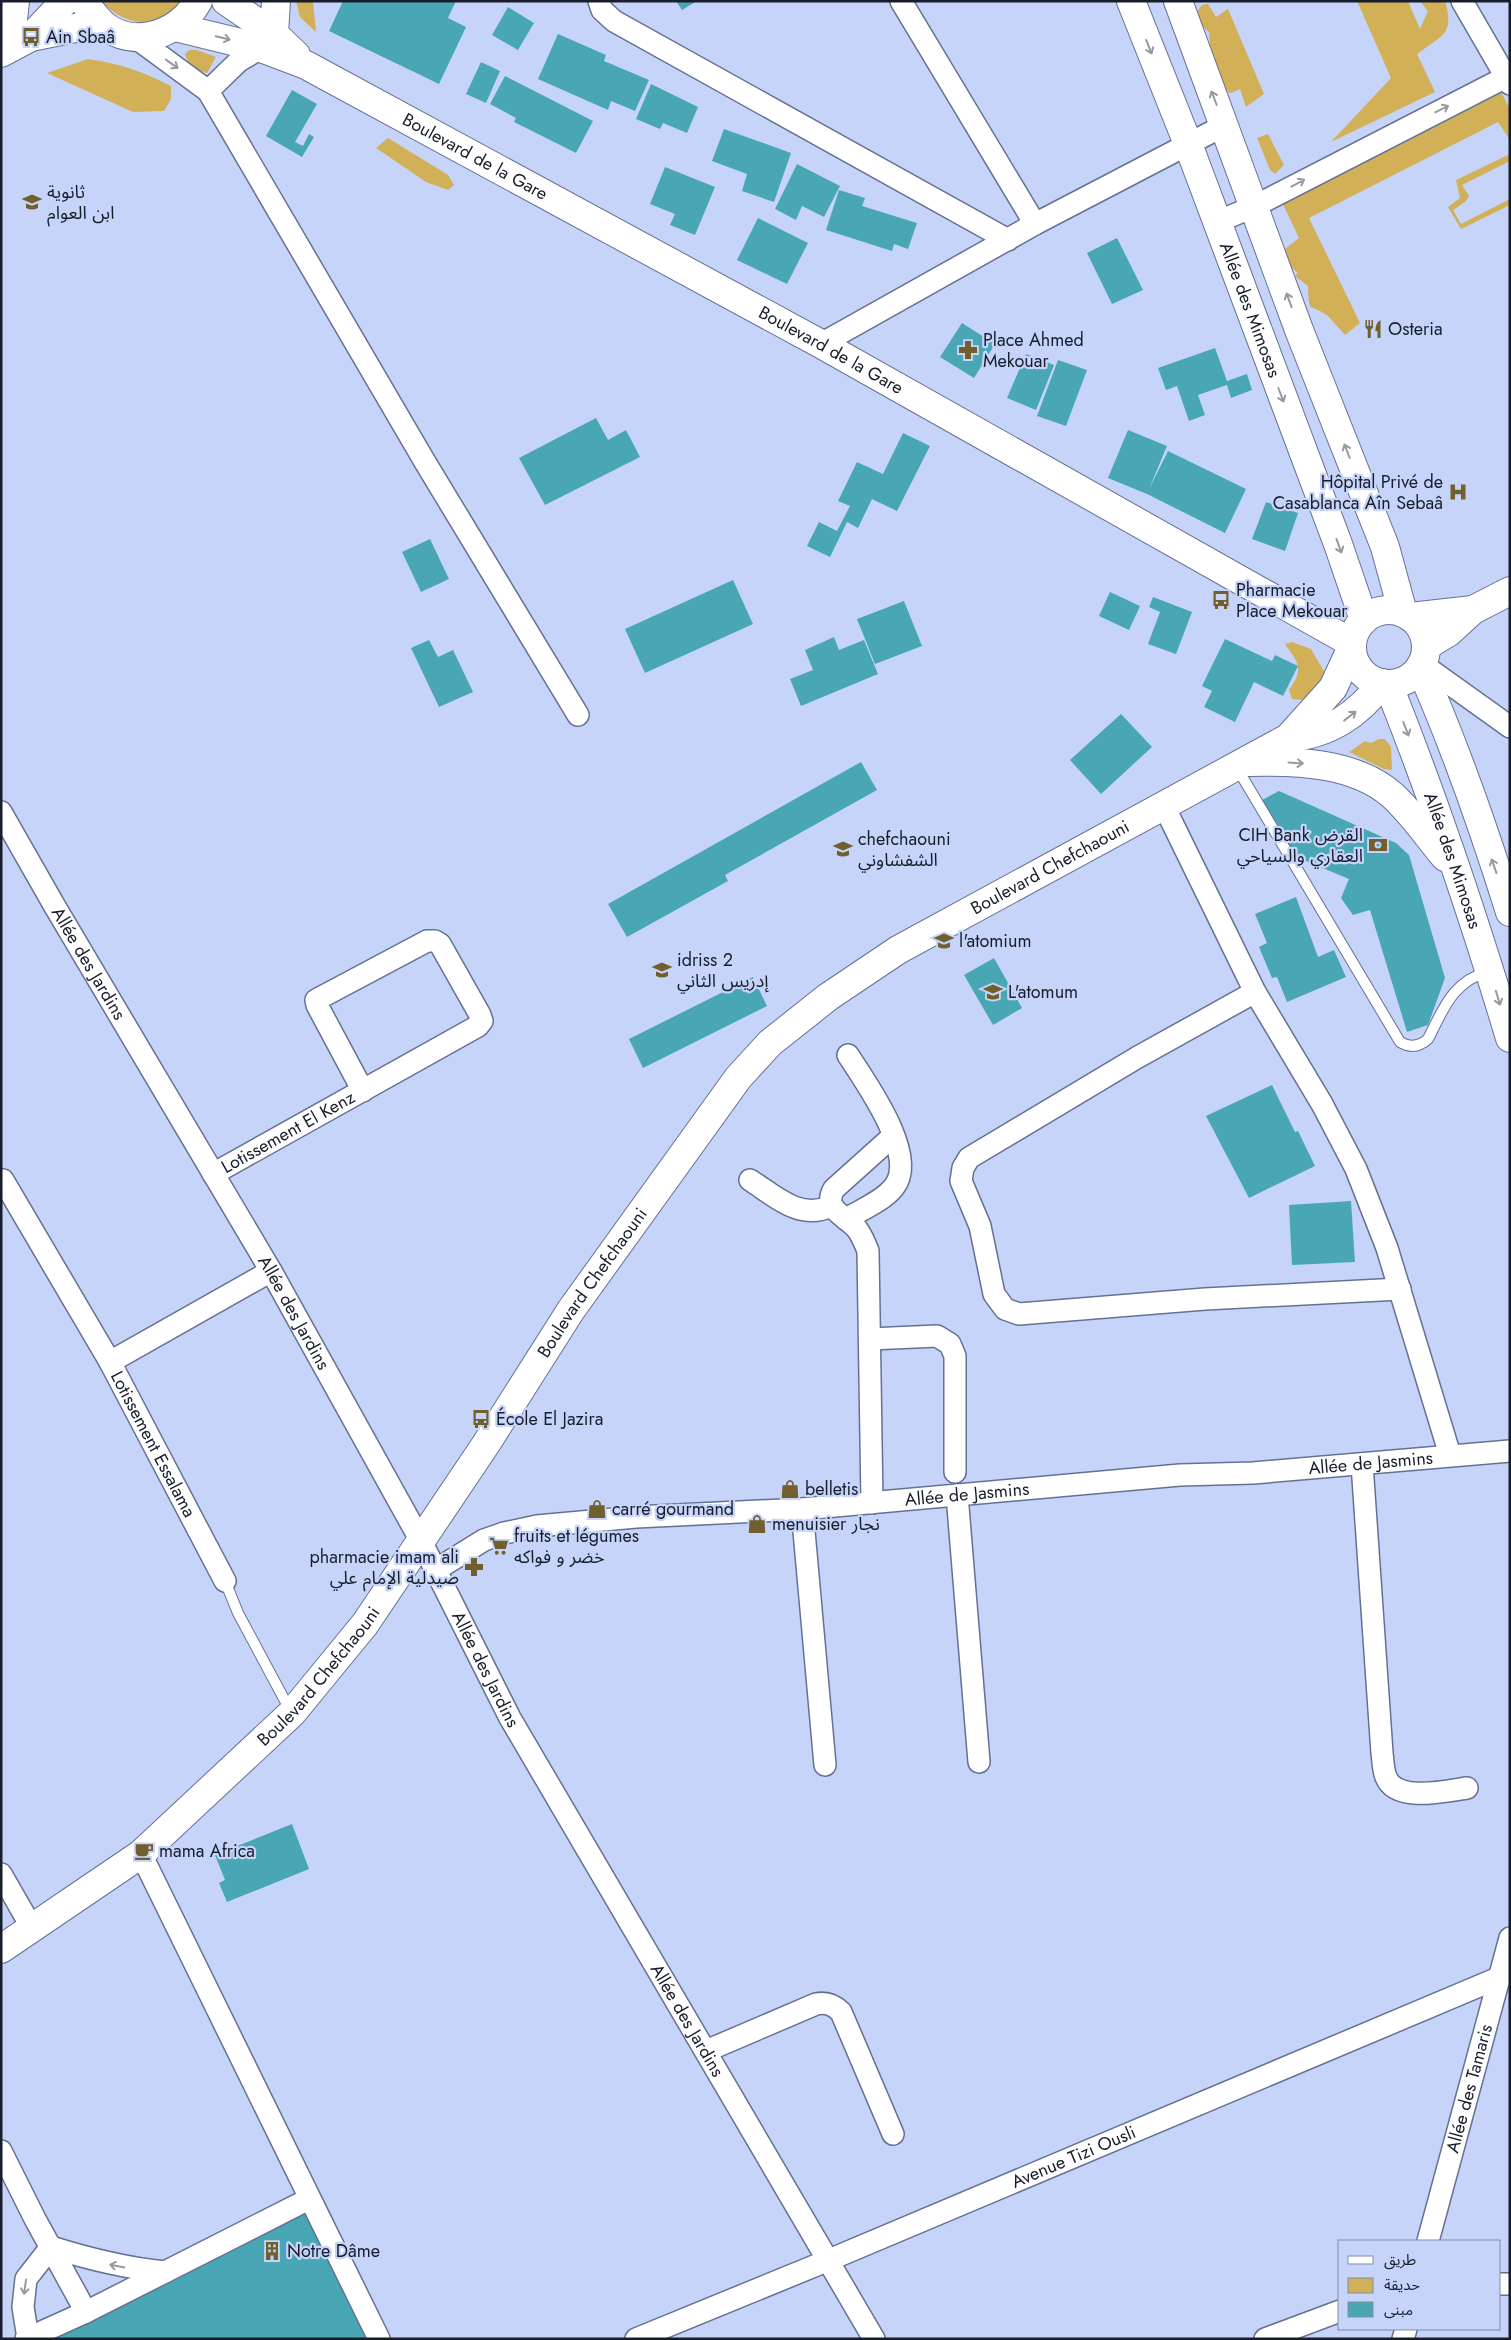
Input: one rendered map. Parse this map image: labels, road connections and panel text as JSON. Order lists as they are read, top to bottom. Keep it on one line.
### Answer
{"streets":{"street":["Boulevard de la Gare","Allée des Mimosas","Boulevard Chefchaouni","Allée des Jardins","Lotissement El Kenz","Lotissement Essalama","Allée de Jasmins","Allée des Tamaris","Avenue Tizi Ousli"]},"crossings":[["Boulevard de la Gare","Allée des Mimosas"],["Boulevard de la Gare","Boulevard Chefchaouni"],["Allée des Mimosas","Boulevard Chefchaouni"],["Boulevard Chefchaouni","Allée des Jardins"],["Boulevard Chefchaouni","Lotissement Essalama"],["Allée des Jardins","Lotissement El Kenz"],["Allée des Jardins","Allée de Jasmins"],["Allée des Jardins","Avenue Tizi Ousli"],["Allée des Tamaris","Avenue Tizi Ousli"]],"places":{"bus stop":["Ain Sbaâ","Pharmacie Place Mekouar","École El Jazira"],"school or university":["ثانوية ابن العوام","chefchaouni الشفشاوني","l'atomium","idriss 2 إدريس الثاني","L'atomum"],"restaurant":["Osteria"],"pharmacy":["Place Ahmed Mekouar","pharmacie imam ali صيدلية الإمام علي"],"hospital":["Hôpital Privé de Casablanca Aîn Sebaâ"],"bank":["CIH Bank القرض العقاري والسياحي"],"shop":["belletis","carré gourmand","menuisier نجار"],"supermarket":["fruits et légumes خضر و فواكه"],"cafe":["mama Africa"],"building":["Notre Dâme"]},"legend":["طريق","حديقة","مبنى"]}
